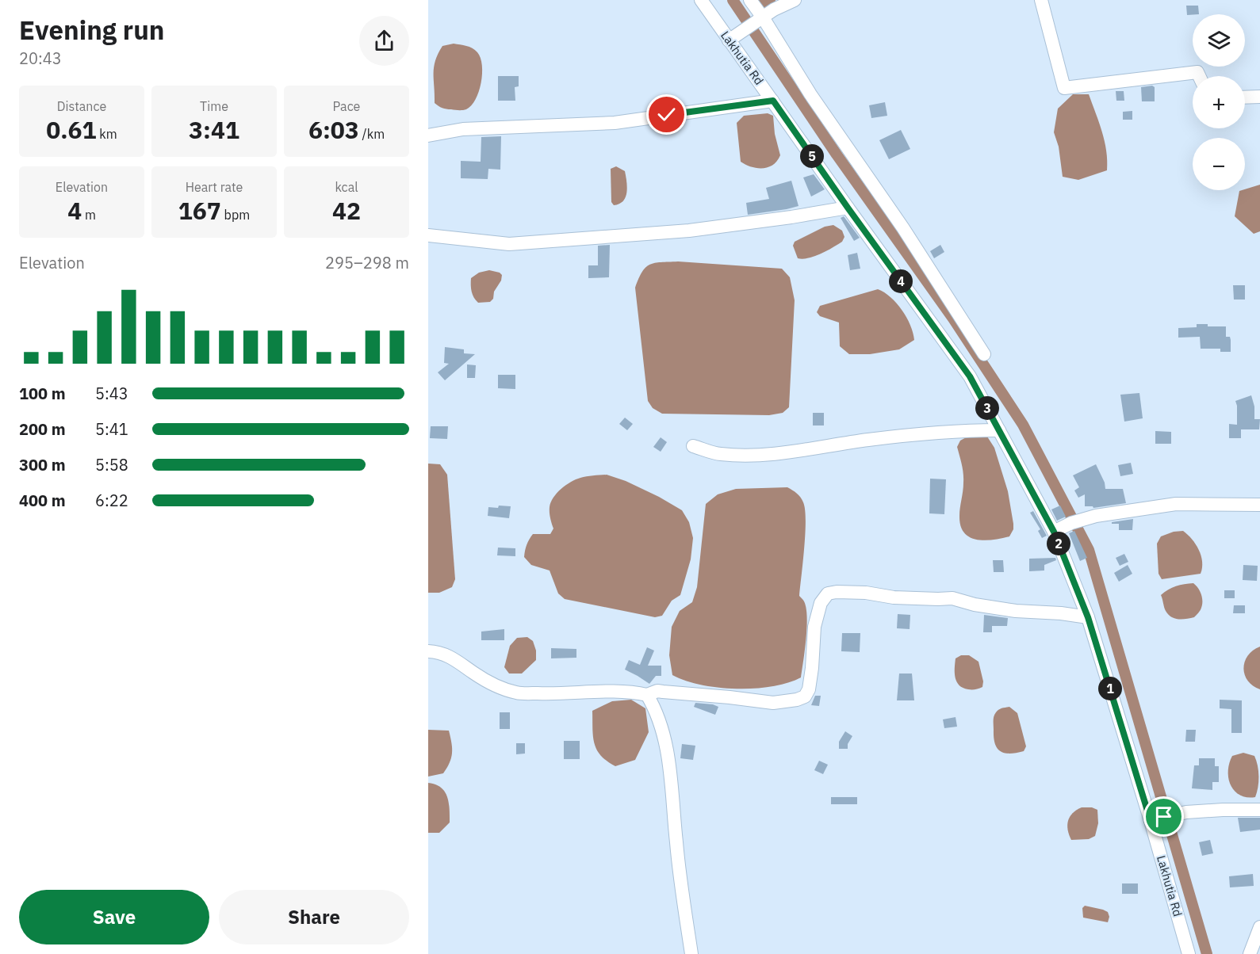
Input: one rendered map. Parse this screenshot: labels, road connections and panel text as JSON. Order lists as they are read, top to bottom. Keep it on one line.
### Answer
{"streets":{"street":["Lakhutia Rd"]},"page":{"heading":["Evening run","20:43"],"map_buttons":["+","−"],"stats":[["Distance","0.61 km"],["Time","3:41"],["Pace","6:03 /km"],["Elevation","4 m"],["Heart rate","167 bpm"],["kcal","42"]],"pins":["5","4","3","2","1"],"chart":["Elevation","295–298 m"],"list":[{"name":"100 m","note":"5:43"},{"name":"200 m","note":"5:41"},{"name":"300 m","note":"5:58"},{"name":"400 m","note":"6:22"}],"buttons":["Save","Share"]}}
